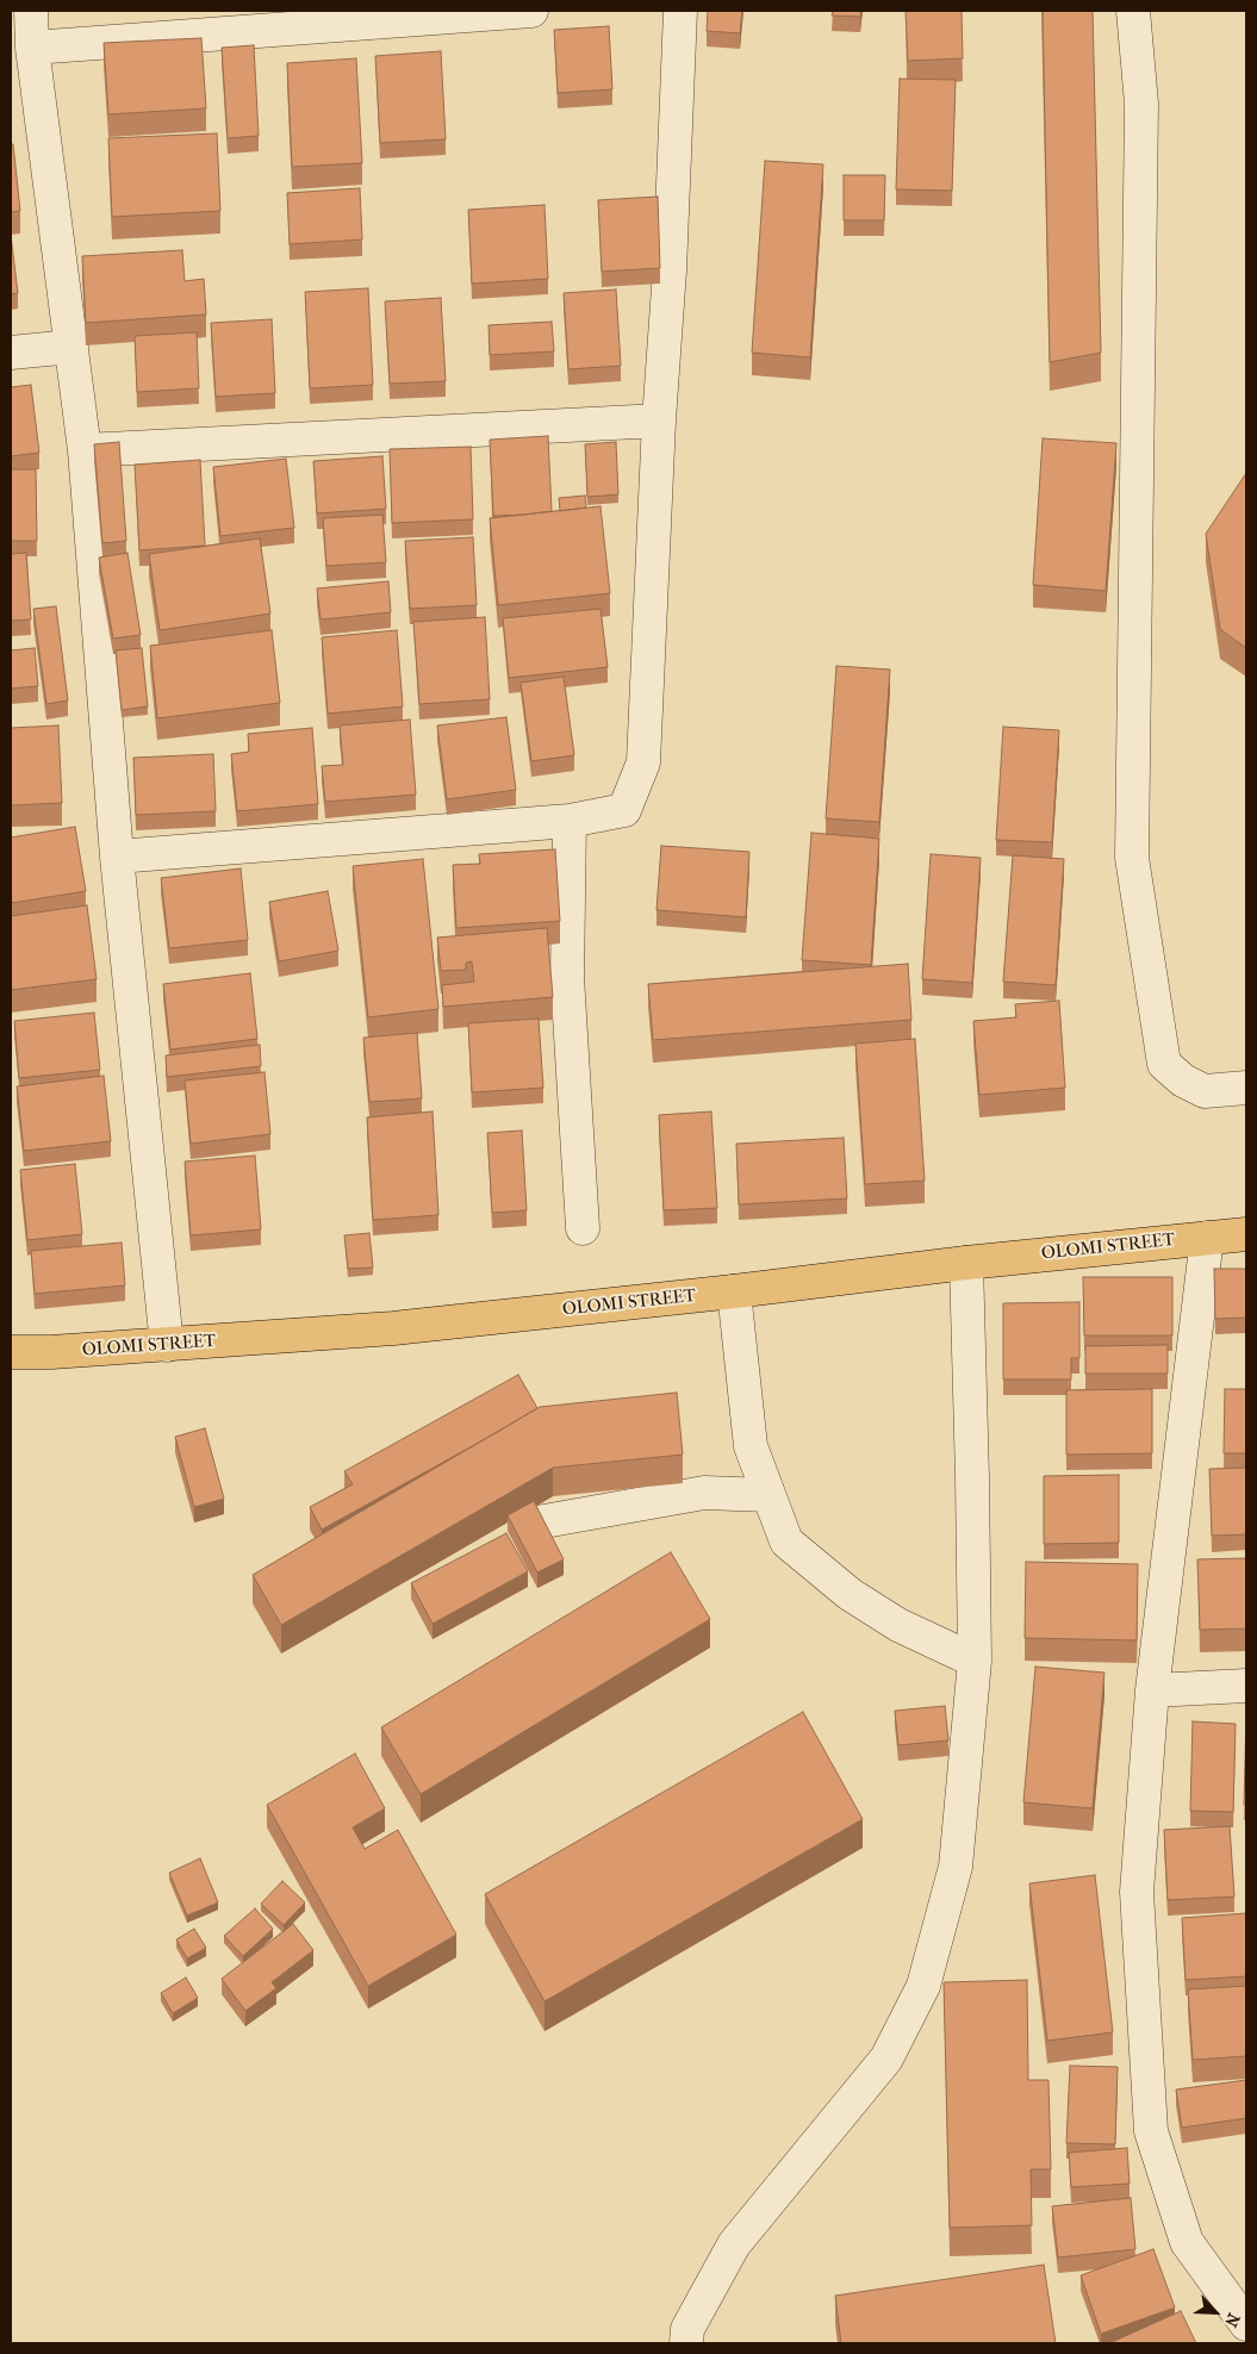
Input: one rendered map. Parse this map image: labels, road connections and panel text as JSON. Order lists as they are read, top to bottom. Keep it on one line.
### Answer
{"streets":{"main road":["OLOMI STREET"]},"north":"bottom right"}
